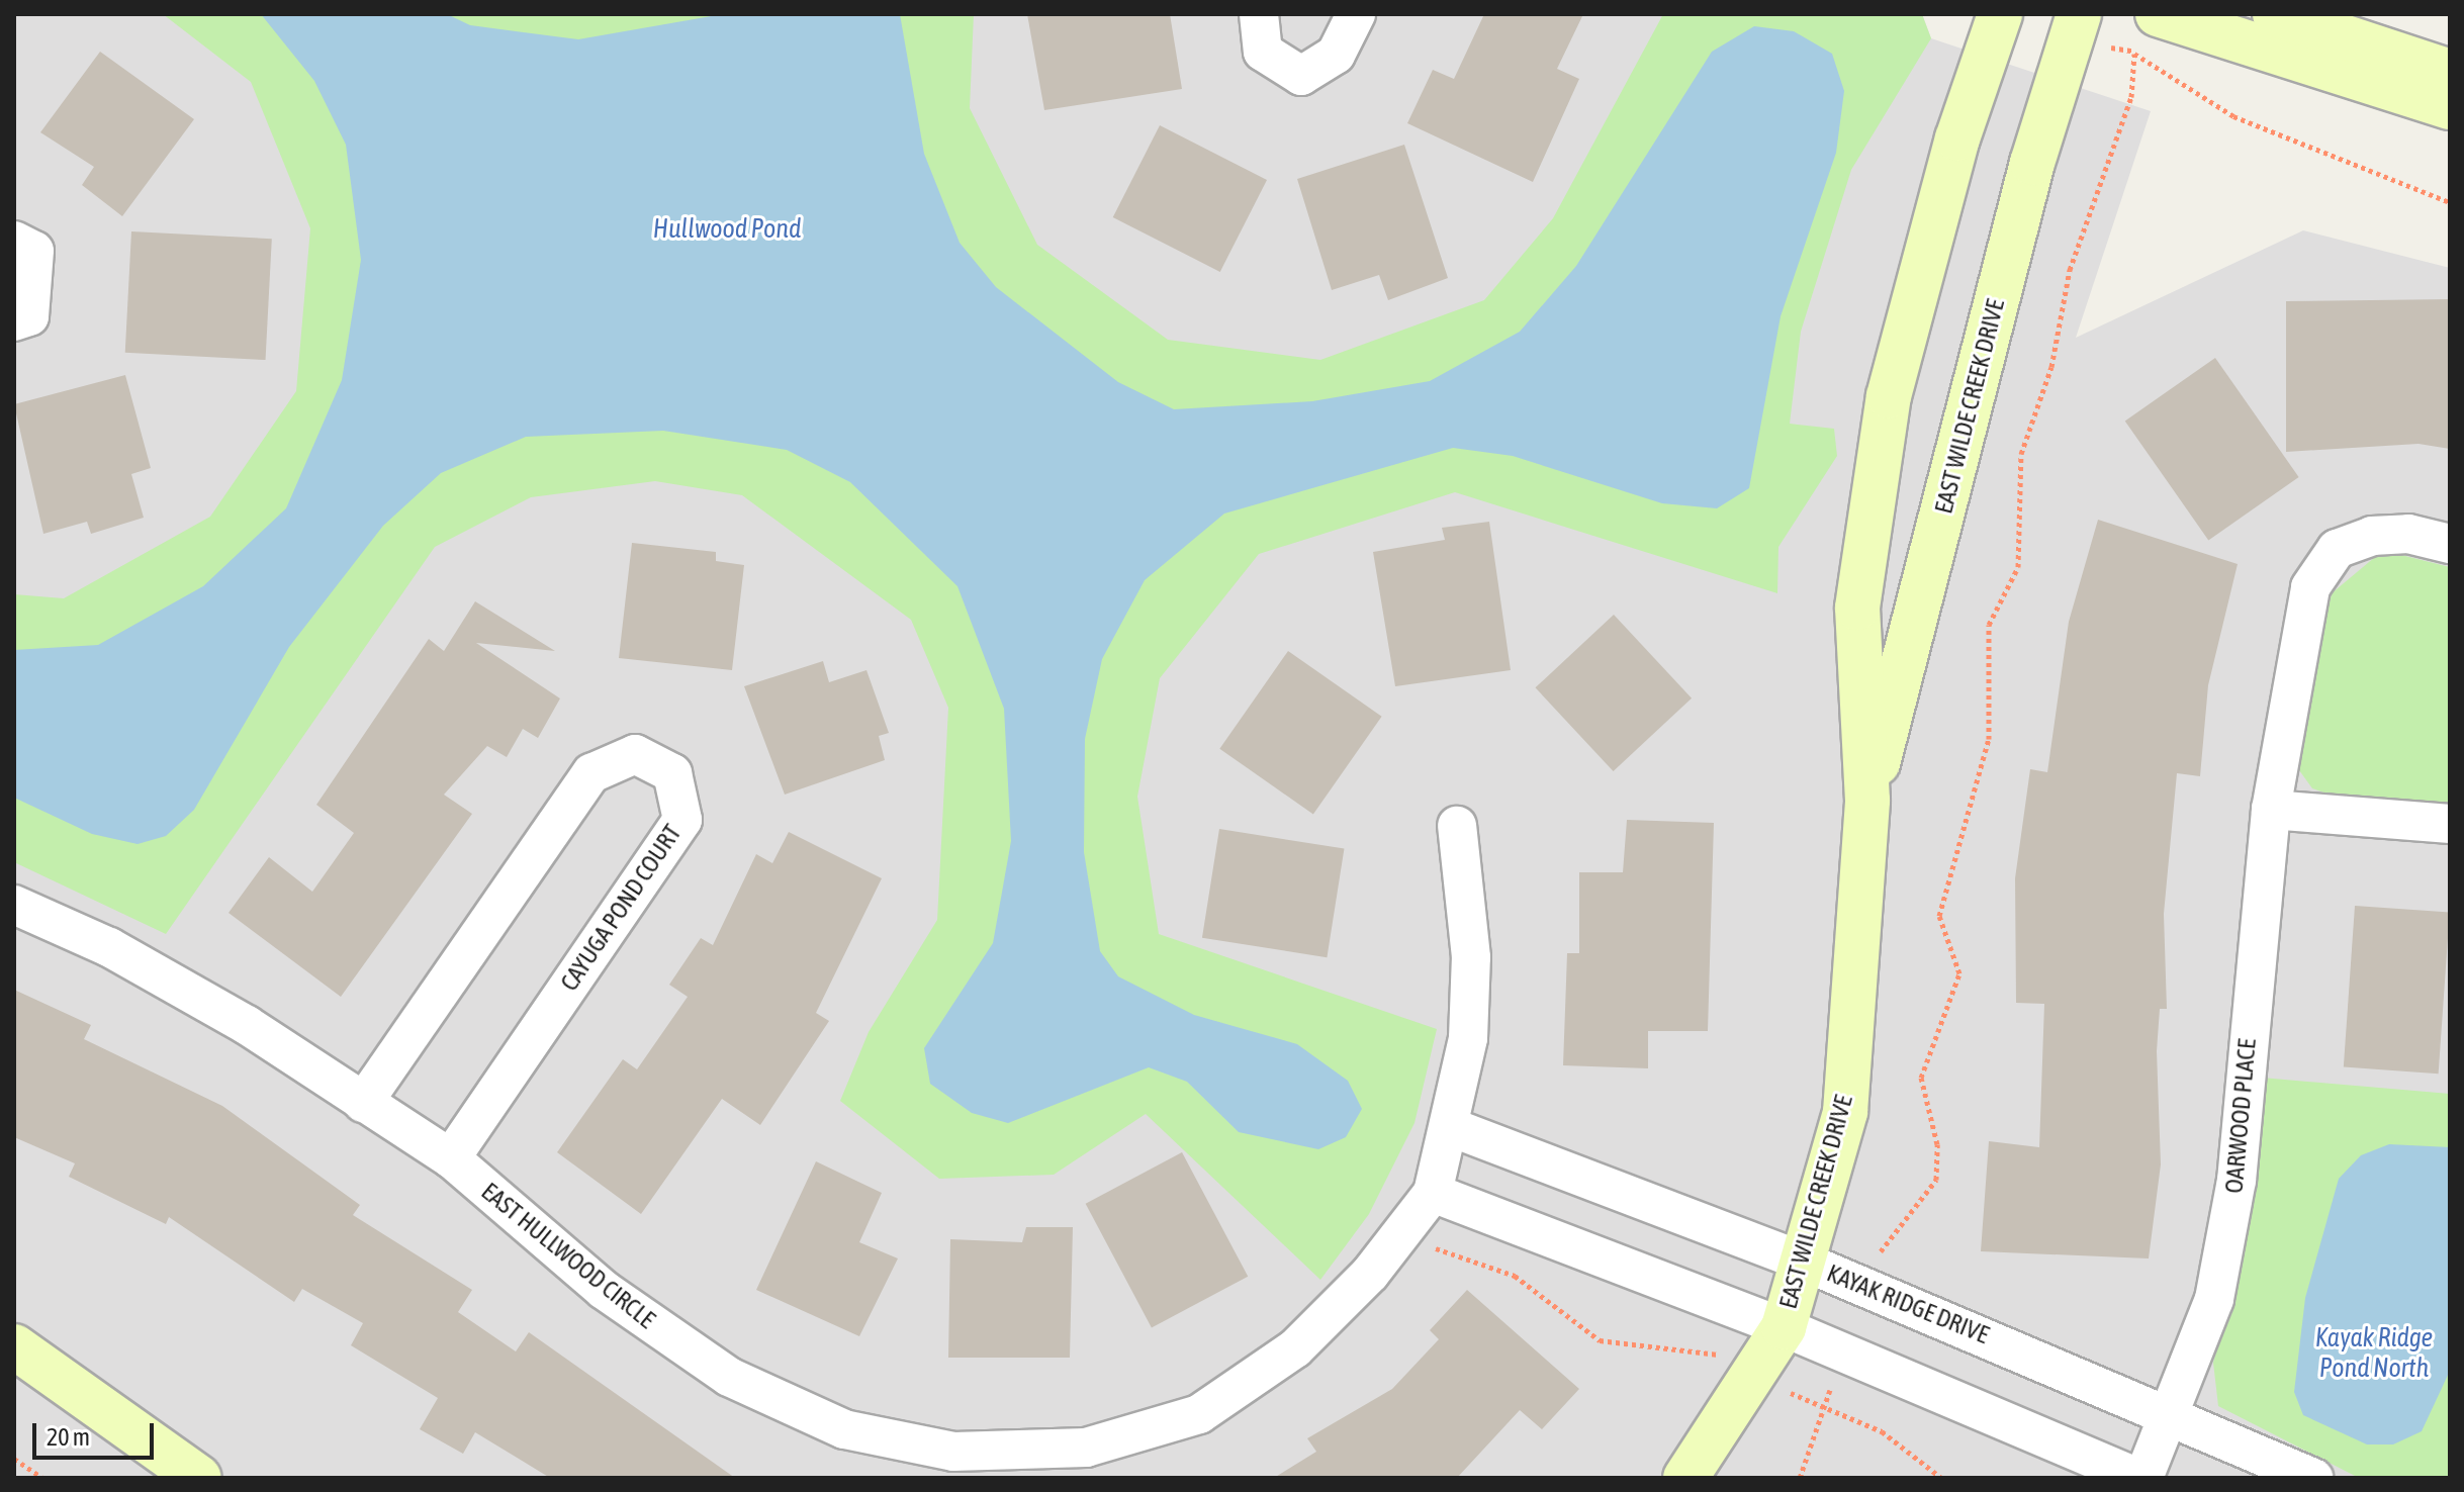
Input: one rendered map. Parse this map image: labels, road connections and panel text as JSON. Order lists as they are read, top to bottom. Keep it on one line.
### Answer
{"streets":{"street":["EAST WILDE CREEK DRIVE","CAYUGA POND COURT","OARWOOD PLACE","EAST HULLWOOD CIRCLE","KAYAK RIDGE DRIVE"]},"crossings":[["EAST WILDE CREEK DRIVE","KAYAK RIDGE DRIVE"],["CAYUGA POND COURT","EAST HULLWOOD CIRCLE"],["OARWOOD PLACE","KAYAK RIDGE DRIVE"],["EAST HULLWOOD CIRCLE","KAYAK RIDGE DRIVE"]],"water":["Hullwood Pond","Kayak Ridge Pond North"],"scale_bar":"20 m"}
